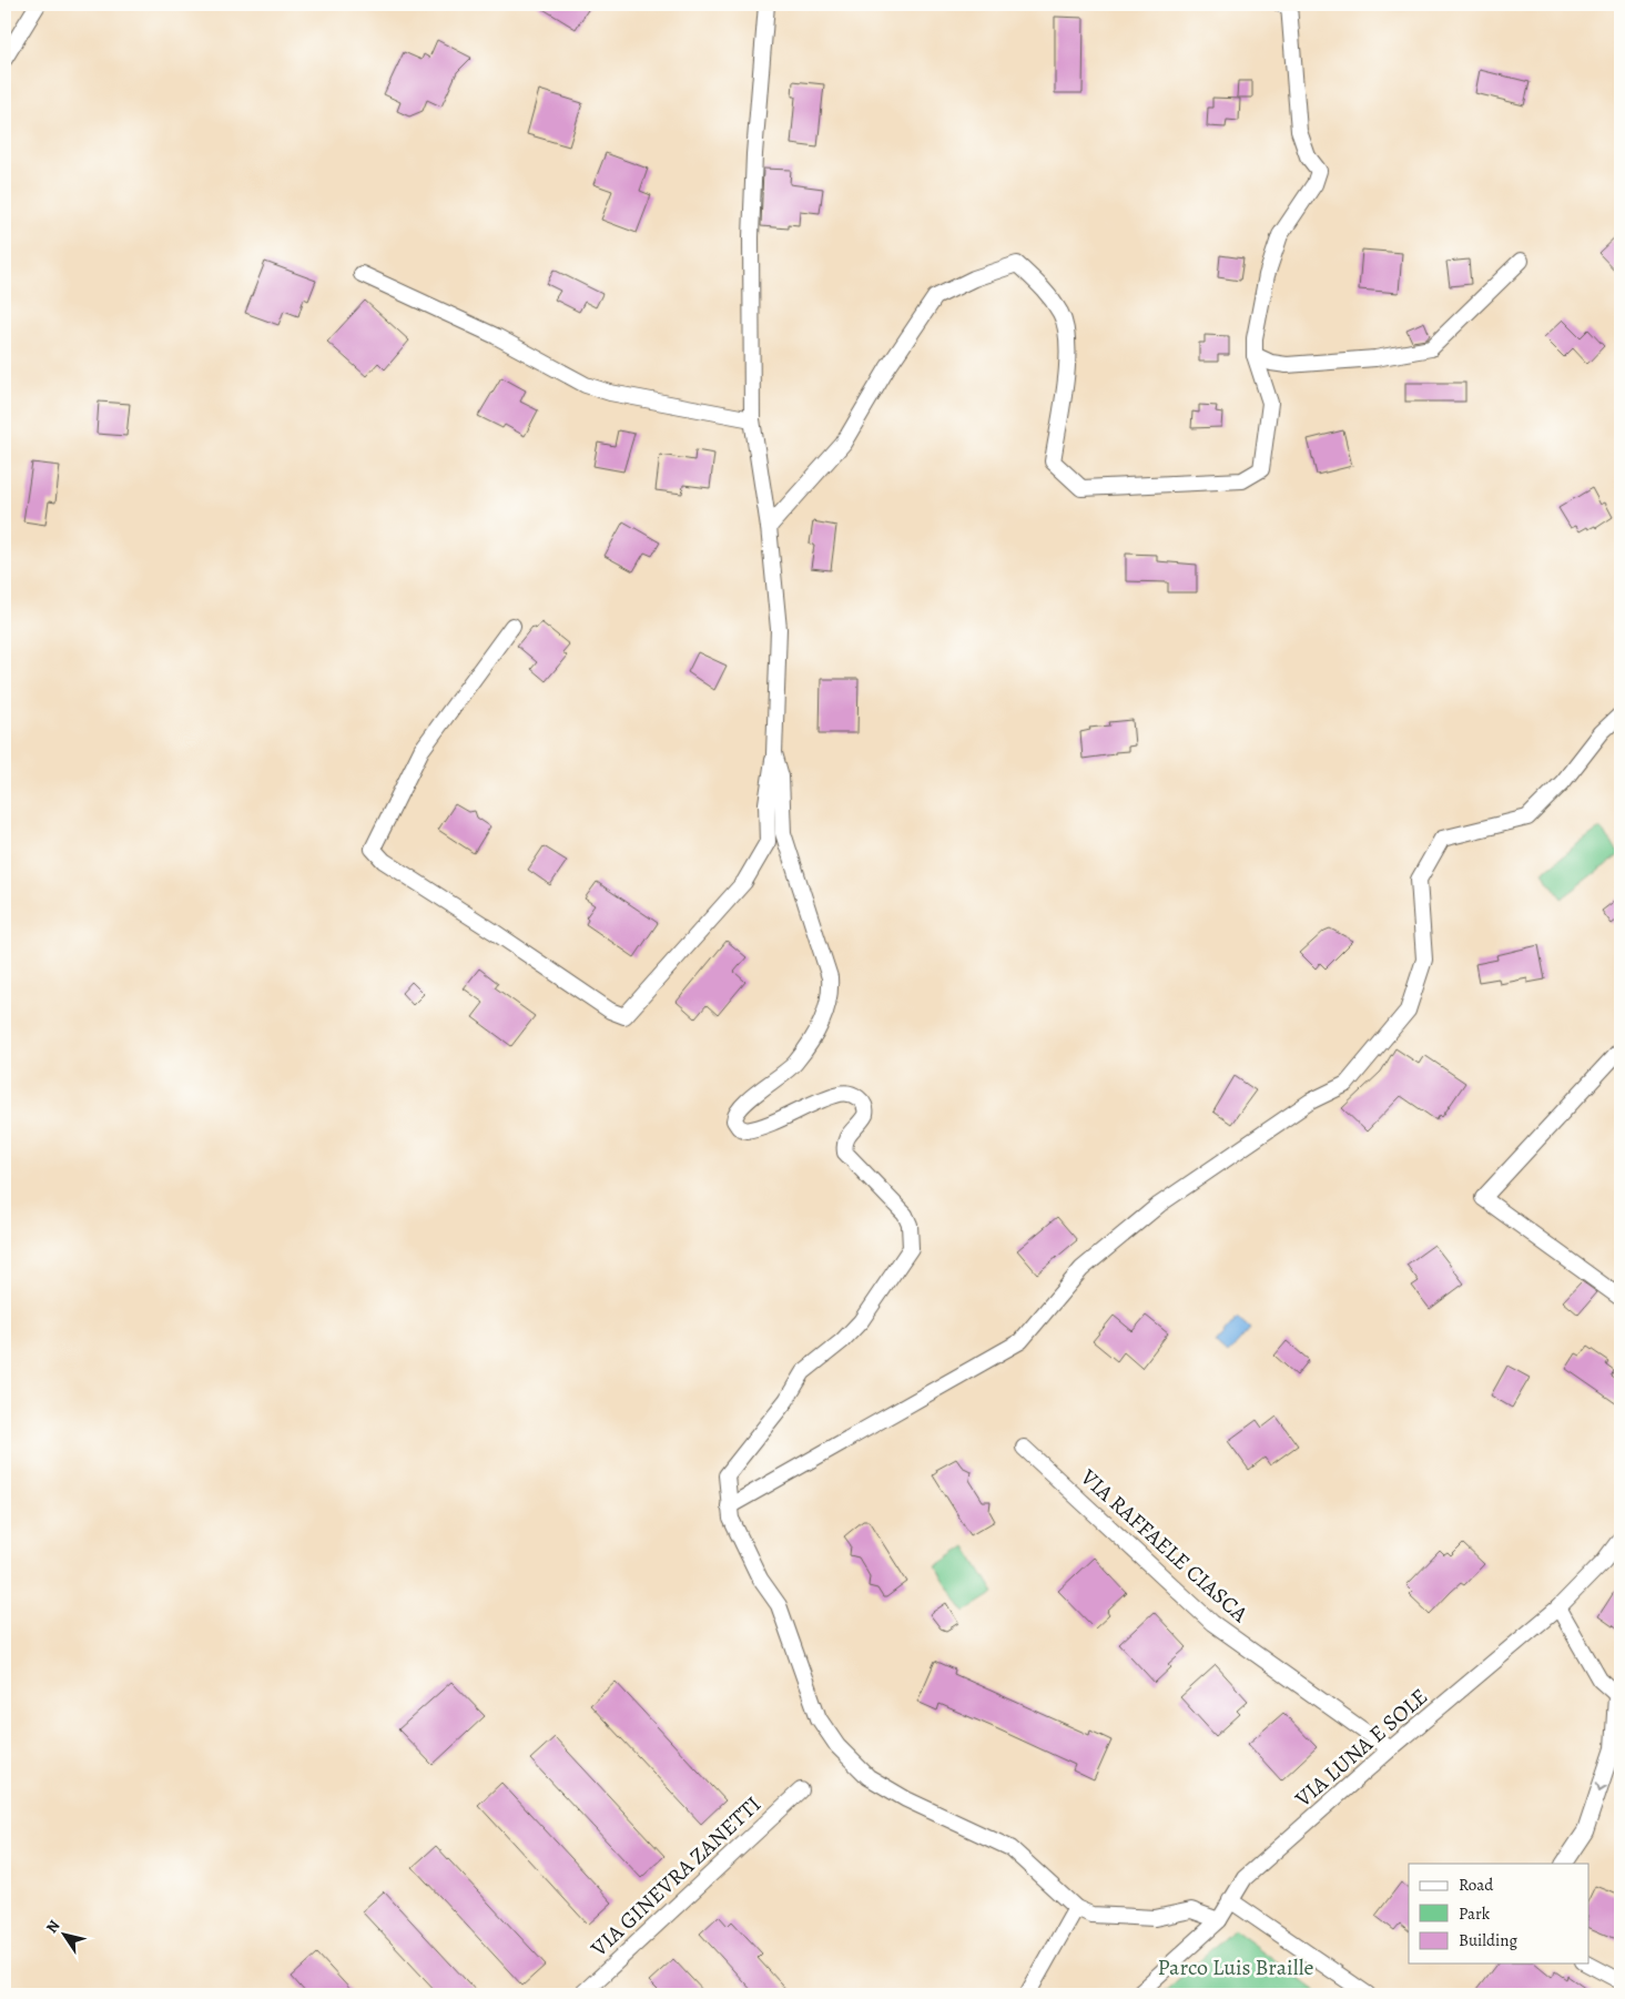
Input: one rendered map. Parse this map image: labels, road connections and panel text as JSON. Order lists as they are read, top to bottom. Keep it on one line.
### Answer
{"streets":{"street":["VIA RAFFAELE CIASCA","VIA LUNA E SOLE","VIA GINEVRA ZANETTI"]},"crossings":[["VIA RAFFAELE CIASCA","VIA LUNA E SOLE"]],"parks":["Parco Luis Braille"],"legend":["Road","Park","Building"],"north":"top left"}
